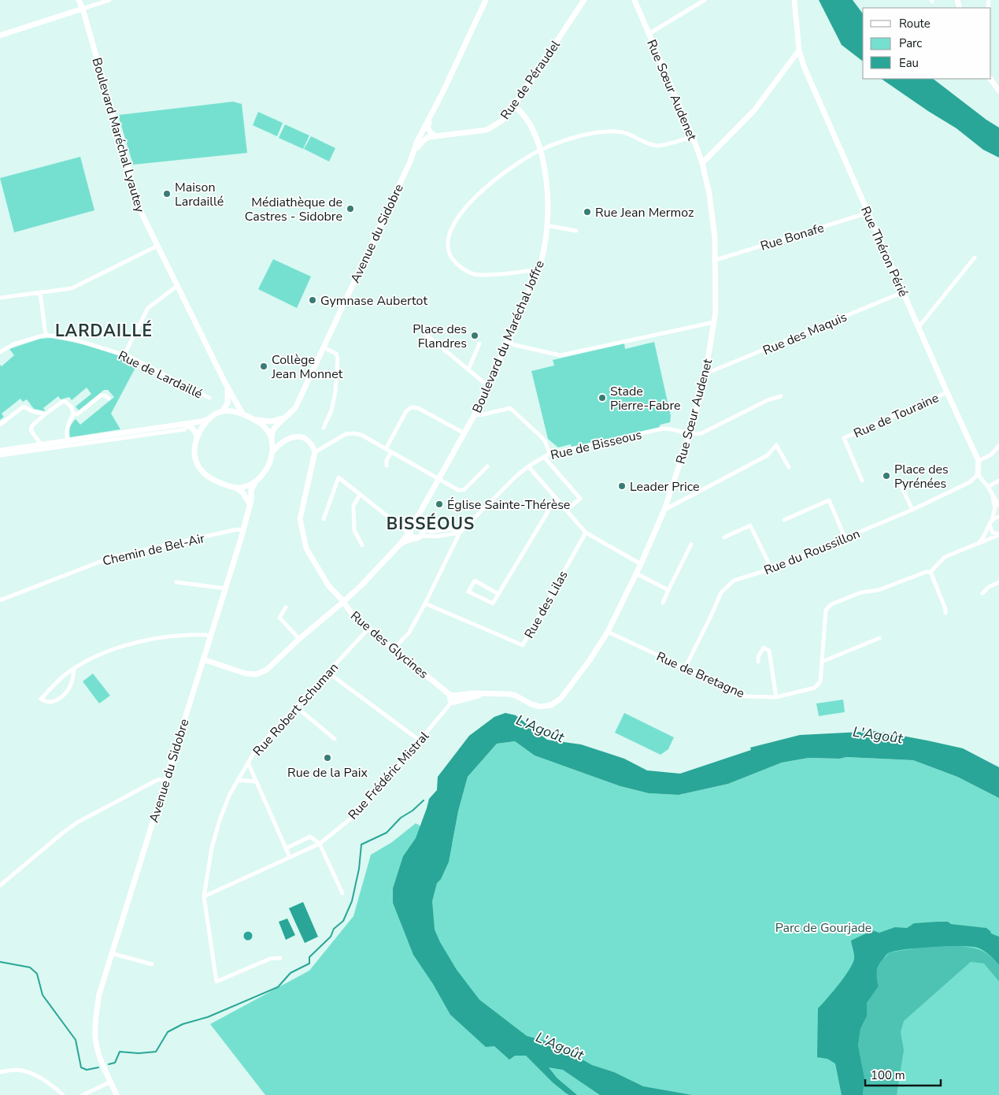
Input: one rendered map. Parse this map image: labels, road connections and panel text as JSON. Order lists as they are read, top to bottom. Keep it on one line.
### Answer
{"streets":{"street":["Rue de Péraudel","Rue Sœur Audenet","Boulevard Maréchal Lyautey","Avenue du Sidobre","Rue Bonafe","Rue Théron Périé","Rue des Maquis","Boulevard du Maréchal Joffre","Rue de Lardaillé","Rue de Touraine","Rue de Bisseous","Chemin de Bel-Air","Rue du Roussillon","Rue des Lilas","Rue des Glycines","Rue de Bretagne","Rue Robert Schuman","Rue Frédéric Mistral"]},"crossings":[["Rue de Péraudel","Avenue du Sidobre"],["Rue de Péraudel","Boulevard du Maréchal Joffre"],["Rue Sœur Audenet","Rue Bonafe"],["Rue Sœur Audenet","Rue des Maquis"],["Rue Sœur Audenet","Rue de Bisseous"],["Rue Sœur Audenet","Rue des Glycines"],["Rue Sœur Audenet","Rue de Bretagne"],["Rue Sœur Audenet","Rue Frédéric Mistral"],["Boulevard Maréchal Lyautey","Avenue du Sidobre"],["Avenue du Sidobre","Boulevard du Maréchal Joffre"],["Avenue du Sidobre","Chemin de Bel-Air"],["Rue Bonafe","Rue Théron Périé"],["Rue Théron Périé","Rue des Maquis"],["Rue Théron Périé","Rue de Touraine"],["Rue Théron Périé","Rue du Roussillon"],["Boulevard du Maréchal Joffre","Rue des Glycines"],["Rue de Bisseous","Rue des Lilas"],["Rue de Bisseous","Rue des Glycines"],["Rue du Roussillon","Rue de Bretagne"],["Rue des Glycines","Rue Robert Schuman"],["Rue des Glycines","Rue Frédéric Mistral"],["Rue Robert Schuman","Rue Frédéric Mistral"]],"districts":["LARDAILLÉ","BISSÉOUS"],"water":["L'Agoût"],"parks":["Parc de Gourjade"],"places":["Maison Lardaillé","Médiathèque de Castres - Sidobre","Rue Jean Mermoz","Gymnase Aubertot","Place des Flandres","Collège Jean Monnet","Stade Pierre-Fabre","Place des Pyrénées","Leader Price","Église Sainte-Thérèse","Rue de la Paix"],"legend":["Route","Parc","Eau"],"scale_bar":"100 m"}
